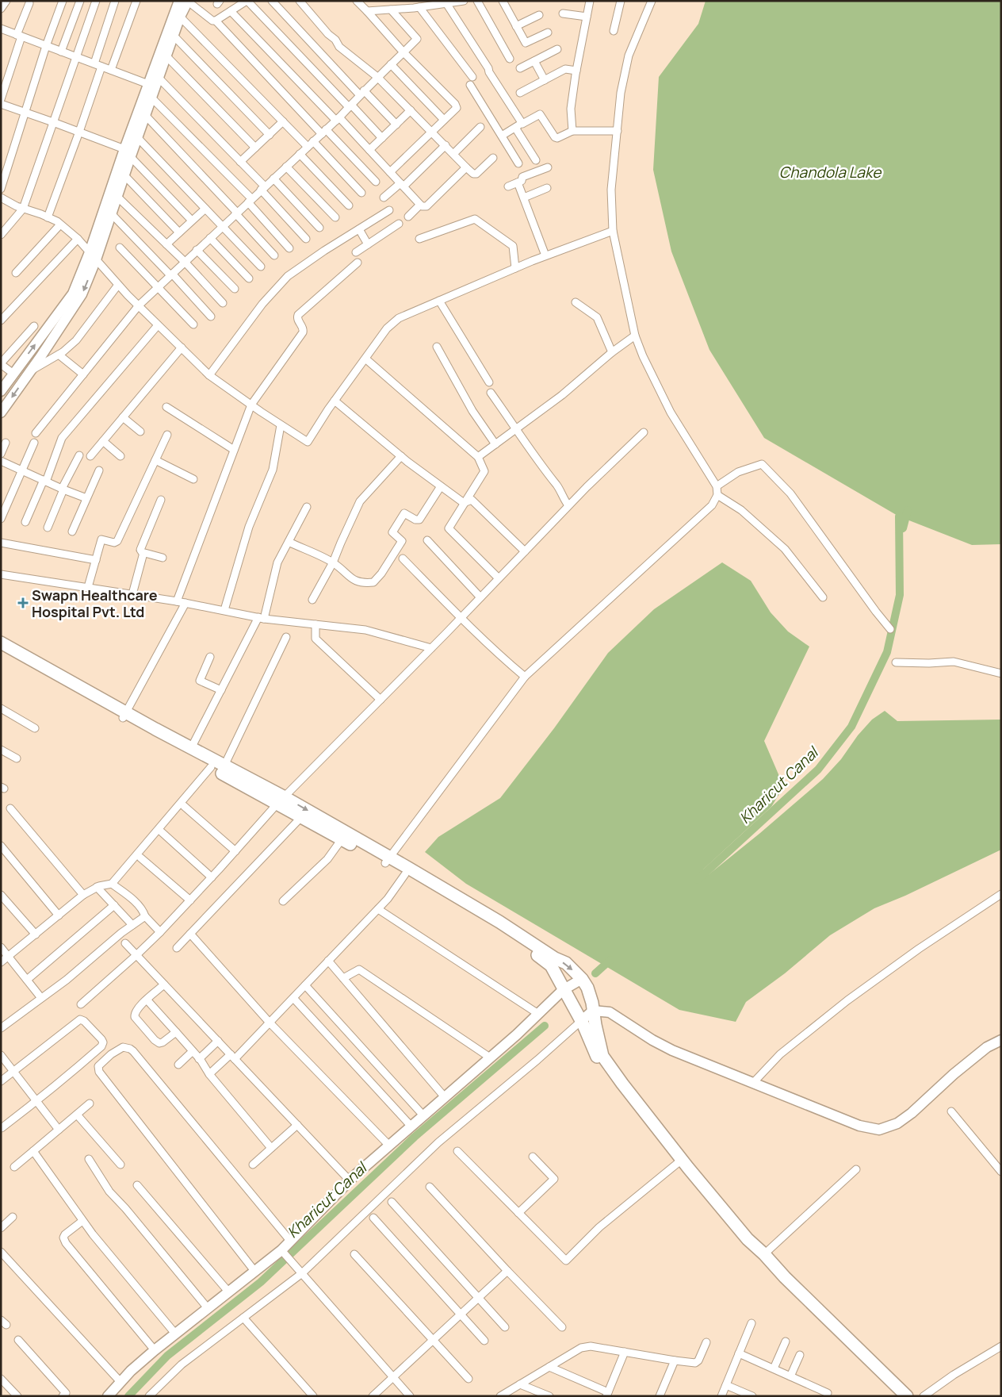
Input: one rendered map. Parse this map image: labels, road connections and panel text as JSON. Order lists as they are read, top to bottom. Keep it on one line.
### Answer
{"water":["Chandola Lake","Kharicut Canal"],"places":{"health":["Swapn Healthcare Hospital Pvt. Ltd"]}}
